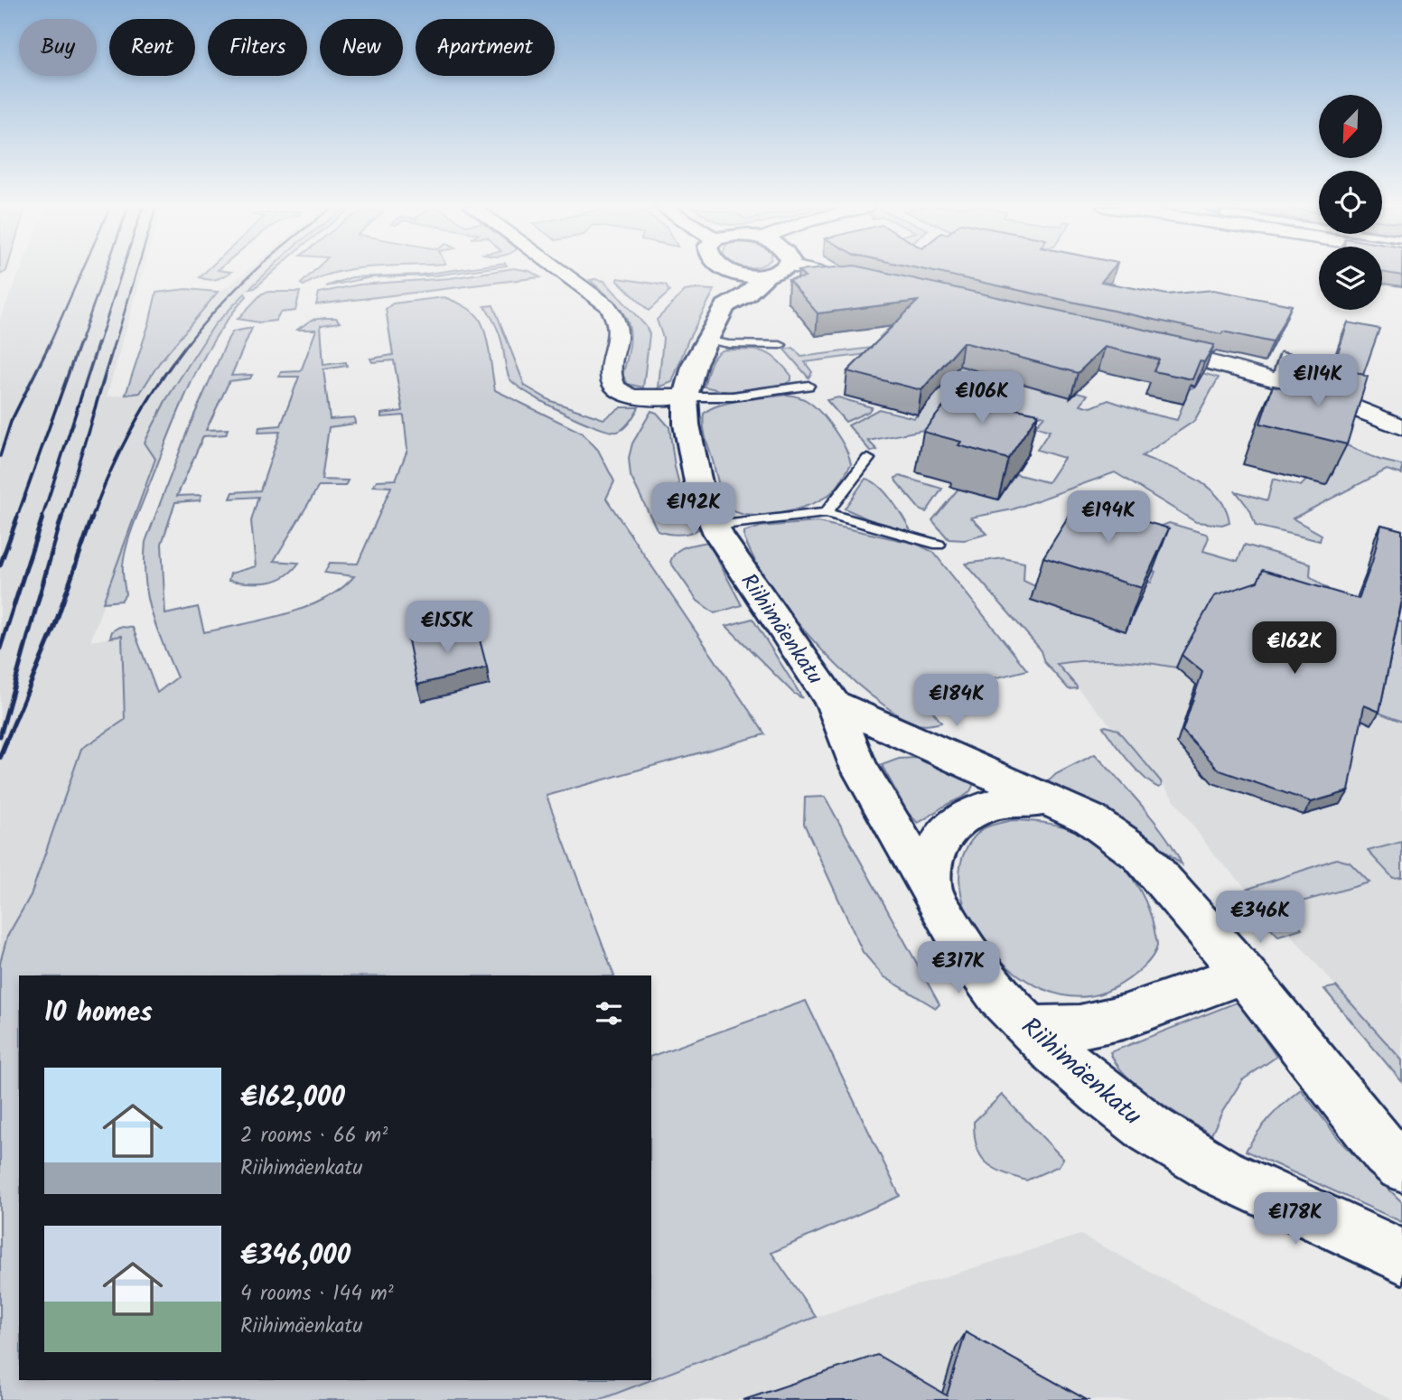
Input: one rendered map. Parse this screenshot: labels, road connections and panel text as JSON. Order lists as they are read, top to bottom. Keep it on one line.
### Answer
{"streets":{"street":["Riihimäenkatu"]},"north":"bottom left","page":{"chip":["Buy","Rent","Filters","New","Apartment"],"price":["€114K","€106K","€192K","€194K","€155K","€162K","€184K","€346K","€317K","€178K"],"heading":"10 homes","list":[{"name":"€162,000","note":"2 rooms · 66 m² · Riihimäenkatu"},{"name":"€346,000","note":"4 rooms · 144 m² · Riihimäenkatu"}]}}
